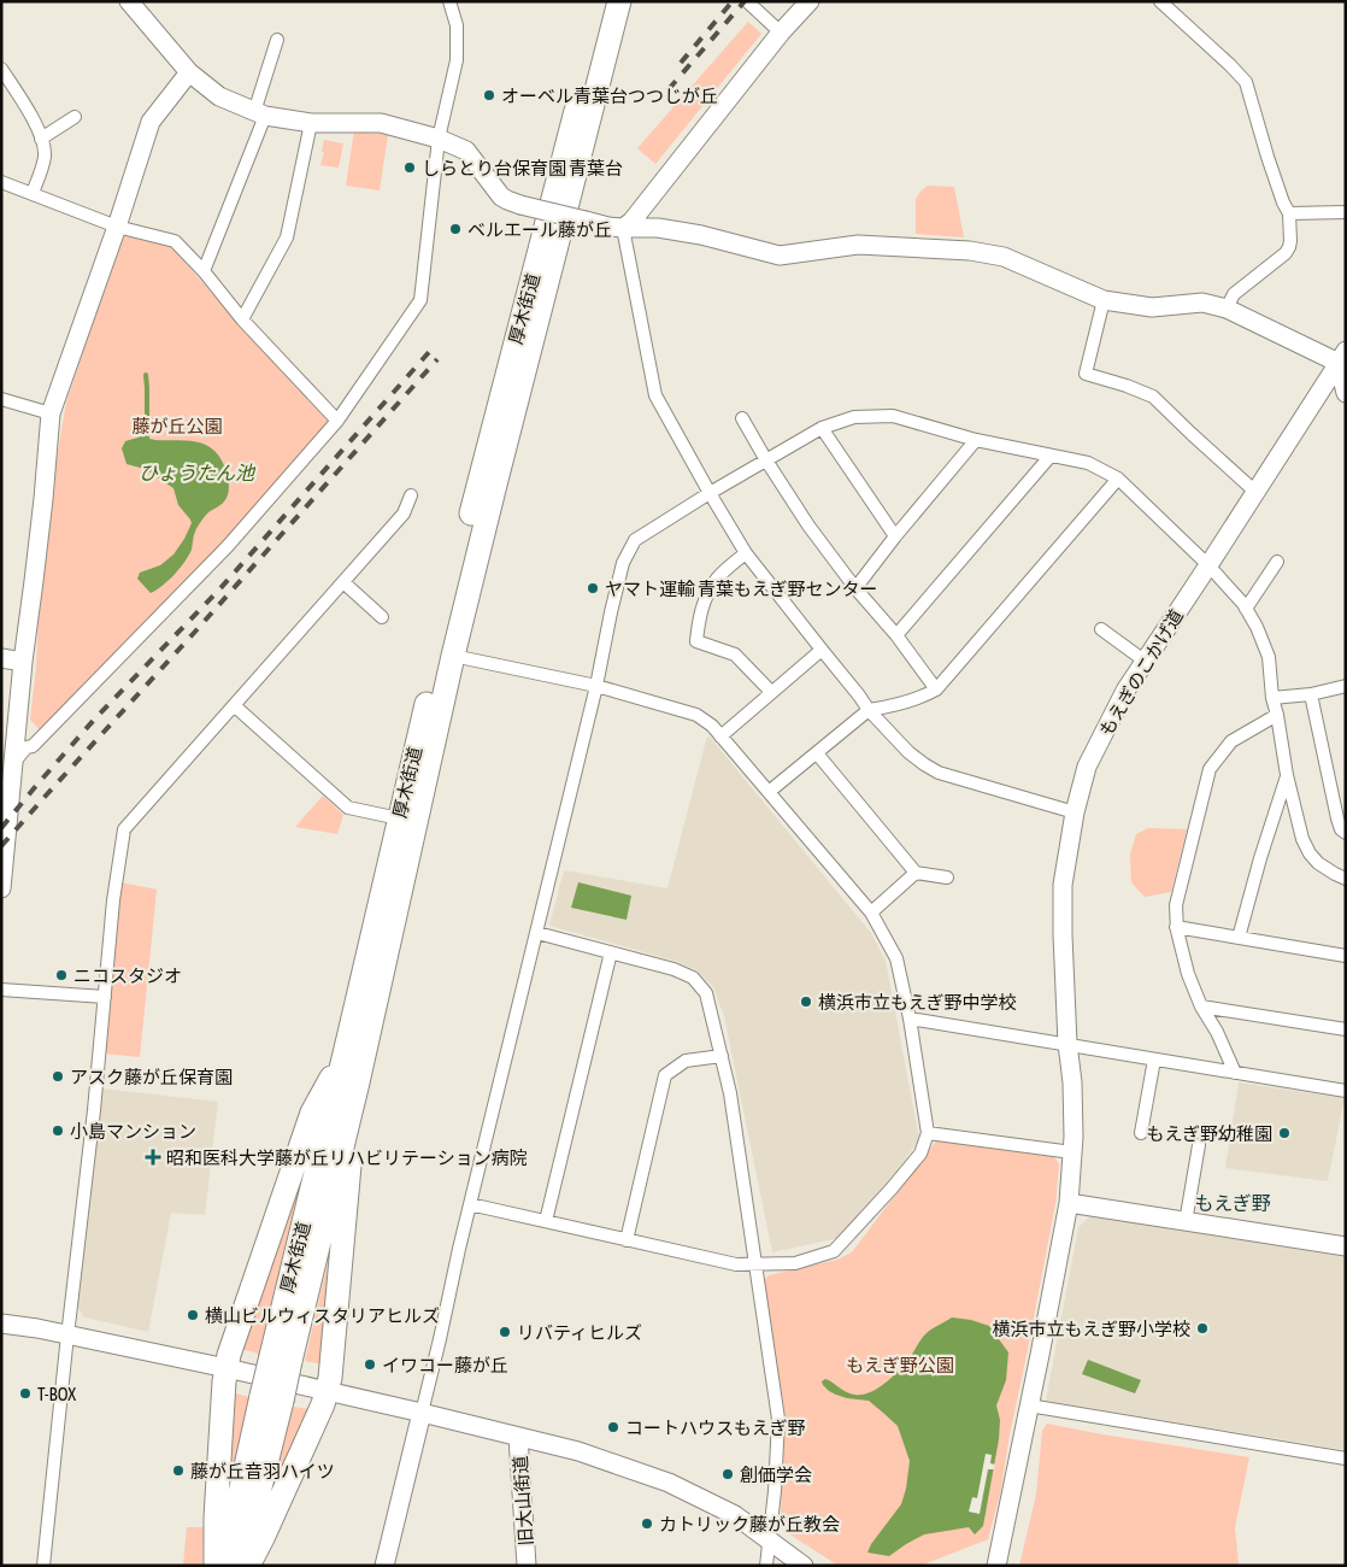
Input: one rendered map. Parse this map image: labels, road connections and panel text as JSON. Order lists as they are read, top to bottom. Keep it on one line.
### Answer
{"streets":{"highway":["厚木街道"],"street":["もえぎのこかげ道","旧大山街道"]},"districts":["もえぎ野"],"water":["ひょうたん池"],"parks":["藤が丘公園","もえぎ野公園"],"places":{"other":["オーベル青葉台つつじが丘","しらとり台保育園 青葉台","ベルエール藤が丘","ヤマト運輸 青葉もえぎ野センター","ニコスタジオ","横浜市立もえぎ野中学校","アスク藤が丘保育園","小島マンション","もえぎ野幼稚園","横山ビルウィスタリアヒルズ","横浜市立もえぎ野小学校","リバティヒルズ","イワコー藤が丘","T-BOX","コートハウスもえぎ野","藤が丘音羽ハイツ","創価学会","カトリック藤が丘教会"],"health":["昭和医科大学藤が丘リハビリテーション病院"]}}
